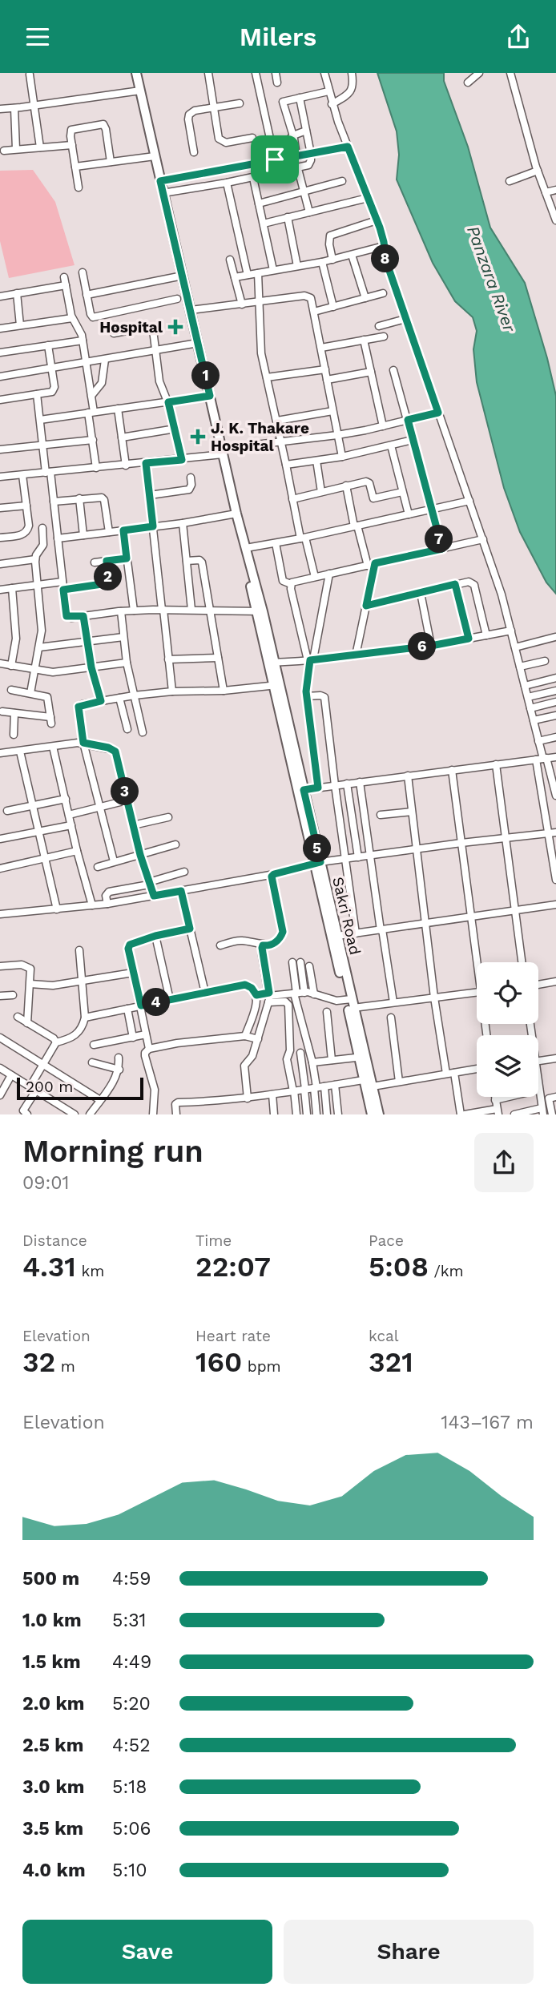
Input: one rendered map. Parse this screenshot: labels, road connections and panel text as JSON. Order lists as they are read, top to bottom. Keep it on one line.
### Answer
{"streets":{"main road":["Sakri Road"]},"water":["Panzara River"],"places":{"health":["Hospital","J. K. Thakare Hospital"]},"scale_bar":"200 m","page":{"header":"Milers","pins":["8","1","7","2","6","3","5","4"],"scale":"200 m","heading":["Morning run","09:01"],"stats":[["Distance","4.31 km"],["Time","22:07"],["Pace","5:08 /km"],["Elevation","32 m"],["Heart rate","160 bpm"],["kcal","321"]],"chart":["Elevation","143–167 m"],"list":[{"name":"500 m","note":"4:59"},{"name":"1.0 km","note":"5:31"},{"name":"1.5 km","note":"4:49"},{"name":"2.0 km","note":"5:20"},{"name":"2.5 km","note":"4:52"},{"name":"3.0 km","note":"5:18"},{"name":"3.5 km","note":"5:06"},{"name":"4.0 km","note":"5:10"}],"buttons":["Save","Share"]}}
